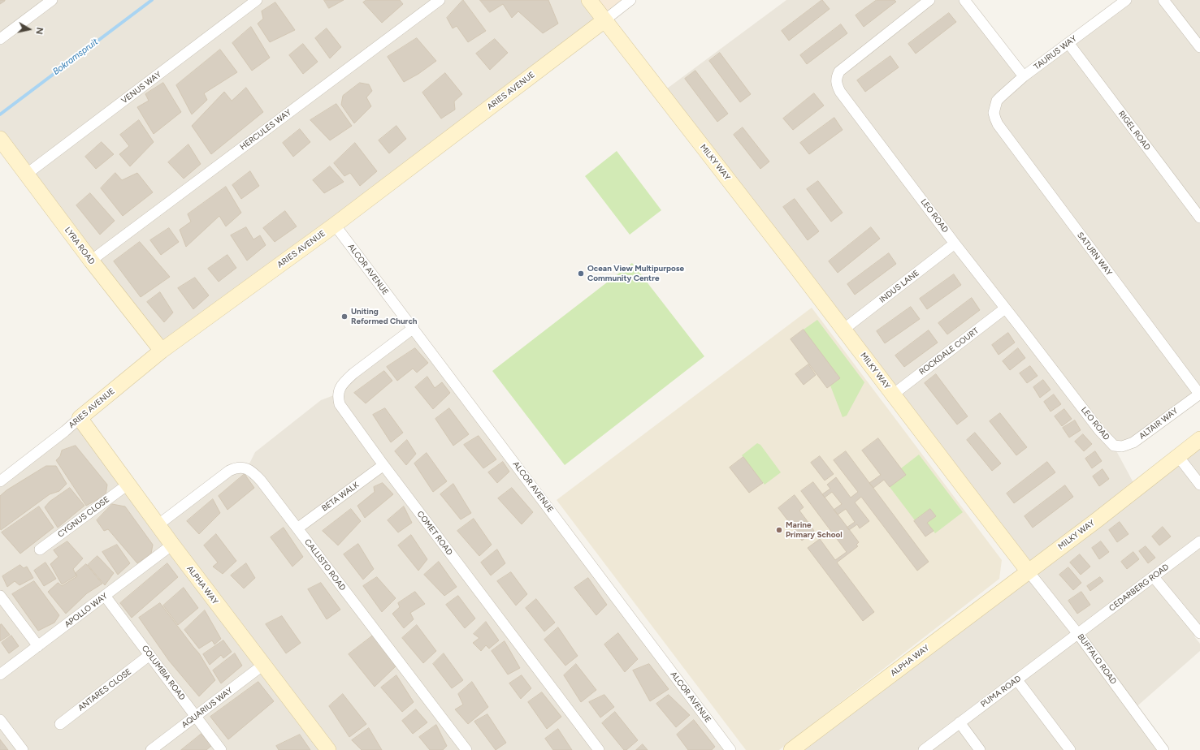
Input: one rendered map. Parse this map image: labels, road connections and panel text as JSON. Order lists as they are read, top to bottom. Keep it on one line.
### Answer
{"streets":{"street":["TAURUS WAY","VENUS WAY","ARIES AVENUE","HERCULES WAY","RIGEL ROAD","MILKY WAY","LEO ROAD","LYRA ROAD","SATURN WAY","ALCOR AVENUE","INDUS LANE","ROCKDALE COURT","ALTAIR WAY","BETA WALK","CYGNUS CLOSE","COMET ROAD","CALLISTO ROAD","ALPHA WAY","CEDARBERG ROAD","APOLLO WAY","BUFFALO ROAD","COLUMBIA ROAD","ANTARES CLOSE","PUMA ROAD","AQUARIUS WAY"]},"crossings":[["TAURUS WAY","RIGEL ROAD"],["TAURUS WAY","SATURN WAY"],["VENUS WAY","LYRA ROAD"],["ARIES AVENUE","MILKY WAY"],["ARIES AVENUE","LYRA ROAD"],["ARIES AVENUE","ALCOR AVENUE"],["ARIES AVENUE","ALPHA WAY"],["HERCULES WAY","LYRA ROAD"],["MILKY WAY","INDUS LANE"],["MILKY WAY","ROCKDALE COURT"],["MILKY WAY","ALPHA WAY"],["MILKY WAY","BUFFALO ROAD"],["LEO ROAD","INDUS LANE"],["LEO ROAD","ROCKDALE COURT"],["LEO ROAD","ALTAIR WAY"],["SATURN WAY","ALTAIR WAY"],["ALCOR AVENUE","COMET ROAD"],["BETA WALK","COMET ROAD"],["BETA WALK","CALLISTO ROAD"],["CYGNUS CLOSE","ALPHA WAY"],["CALLISTO ROAD","ALPHA WAY"],["ALPHA WAY","APOLLO WAY"],["ALPHA WAY","BUFFALO ROAD"],["ALPHA WAY","AQUARIUS WAY"],["CEDARBERG ROAD","BUFFALO ROAD"],["CEDARBERG ROAD","PUMA ROAD"],["APOLLO WAY","COLUMBIA ROAD"],["BUFFALO ROAD","PUMA ROAD"],["COLUMBIA ROAD","ANTARES CLOSE"],["COLUMBIA ROAD","AQUARIUS WAY"]],"water":["Bokramspruit"],"places":["Ocean View Multipurpose Community Centre","Uniting Reformed Church","Marine Primary School"],"north":"right"}
